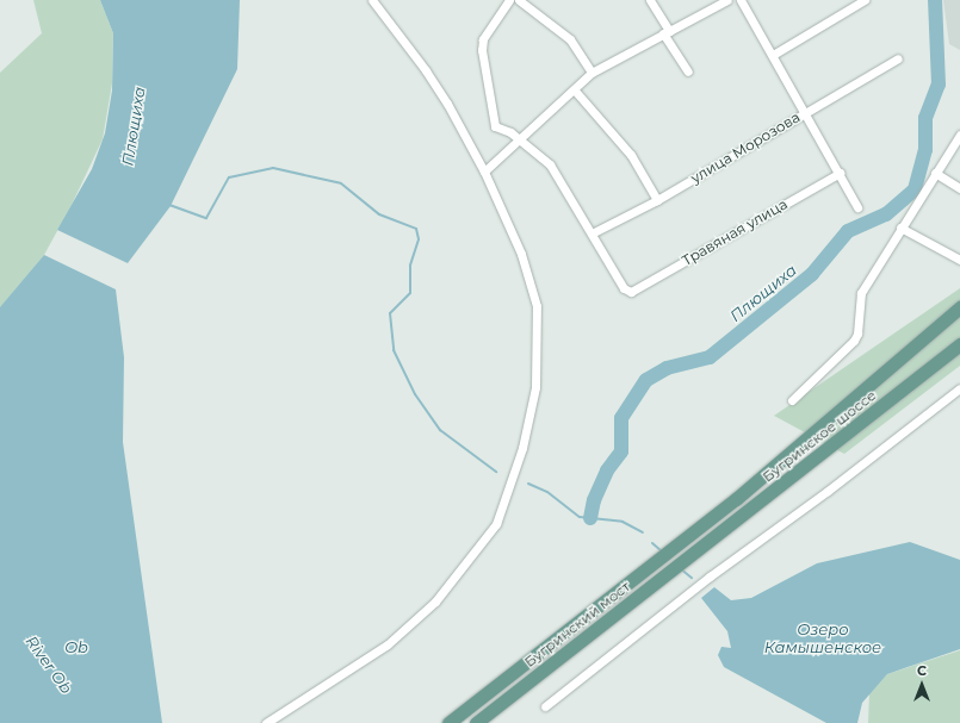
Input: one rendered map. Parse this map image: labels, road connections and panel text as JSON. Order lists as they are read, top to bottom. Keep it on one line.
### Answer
{"streets":{"main road":["Бугринское шоссе","Бугринский мост"],"street":["улица Морозова","Травяная улица"]},"crossings":[["улица Морозова","Травяная улица"],["Бугринское шоссе","Бугринский мост"]],"water":["Плющиха","Озеро Камышенское","Ob","River Ob"],"north":"top"}
